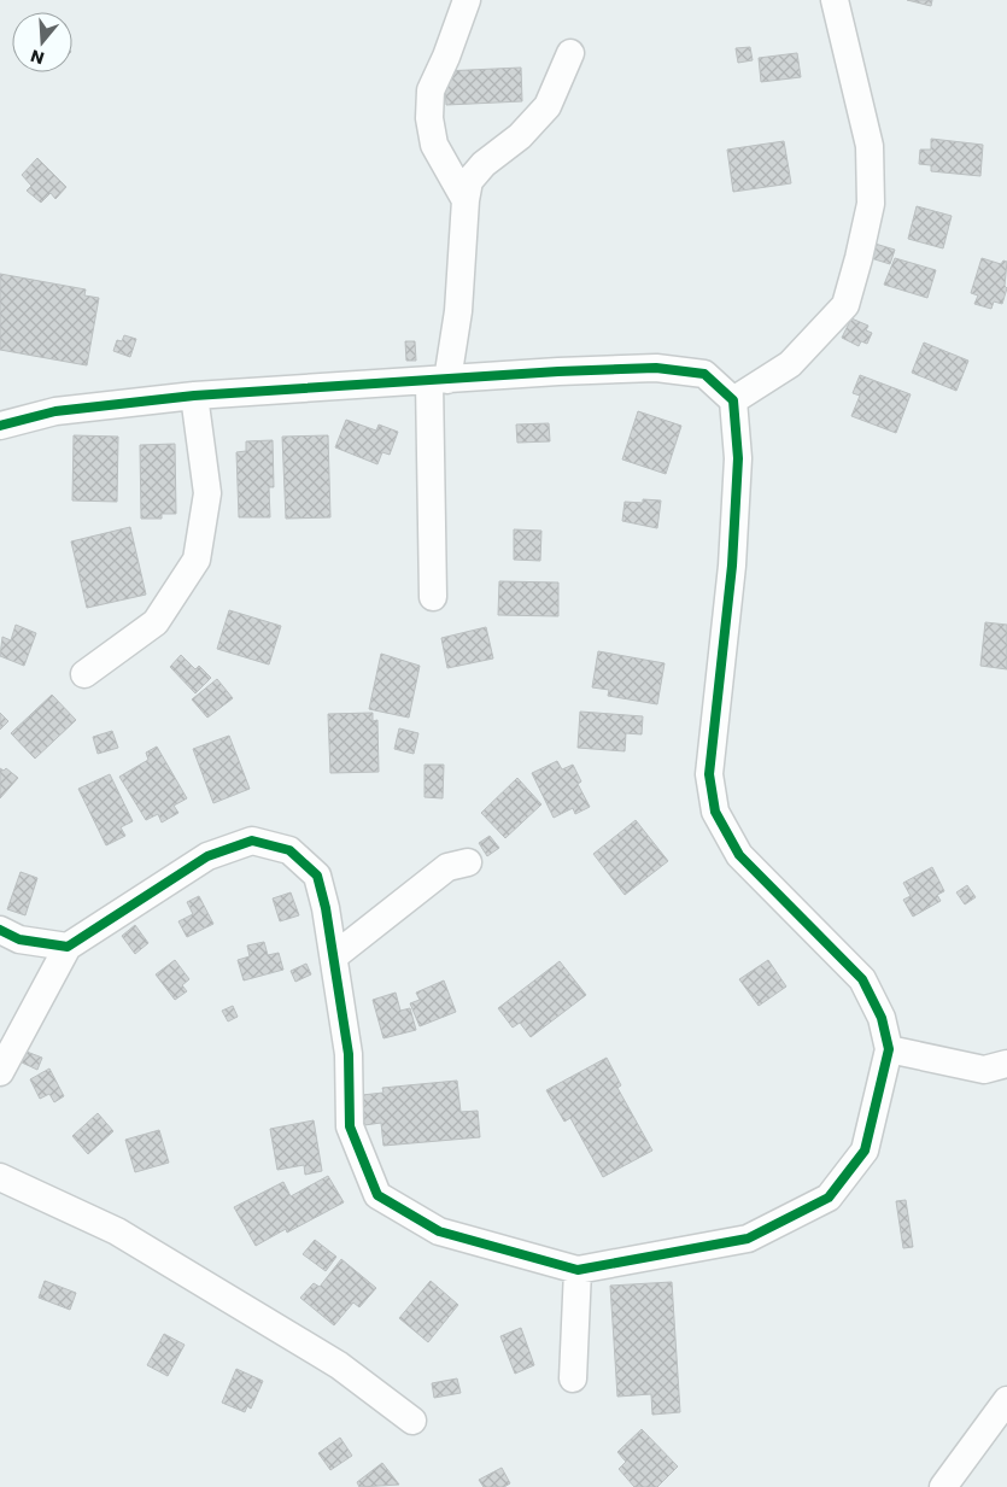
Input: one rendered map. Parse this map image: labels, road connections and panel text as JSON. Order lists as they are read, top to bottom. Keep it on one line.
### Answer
{"north":"bottom"}
